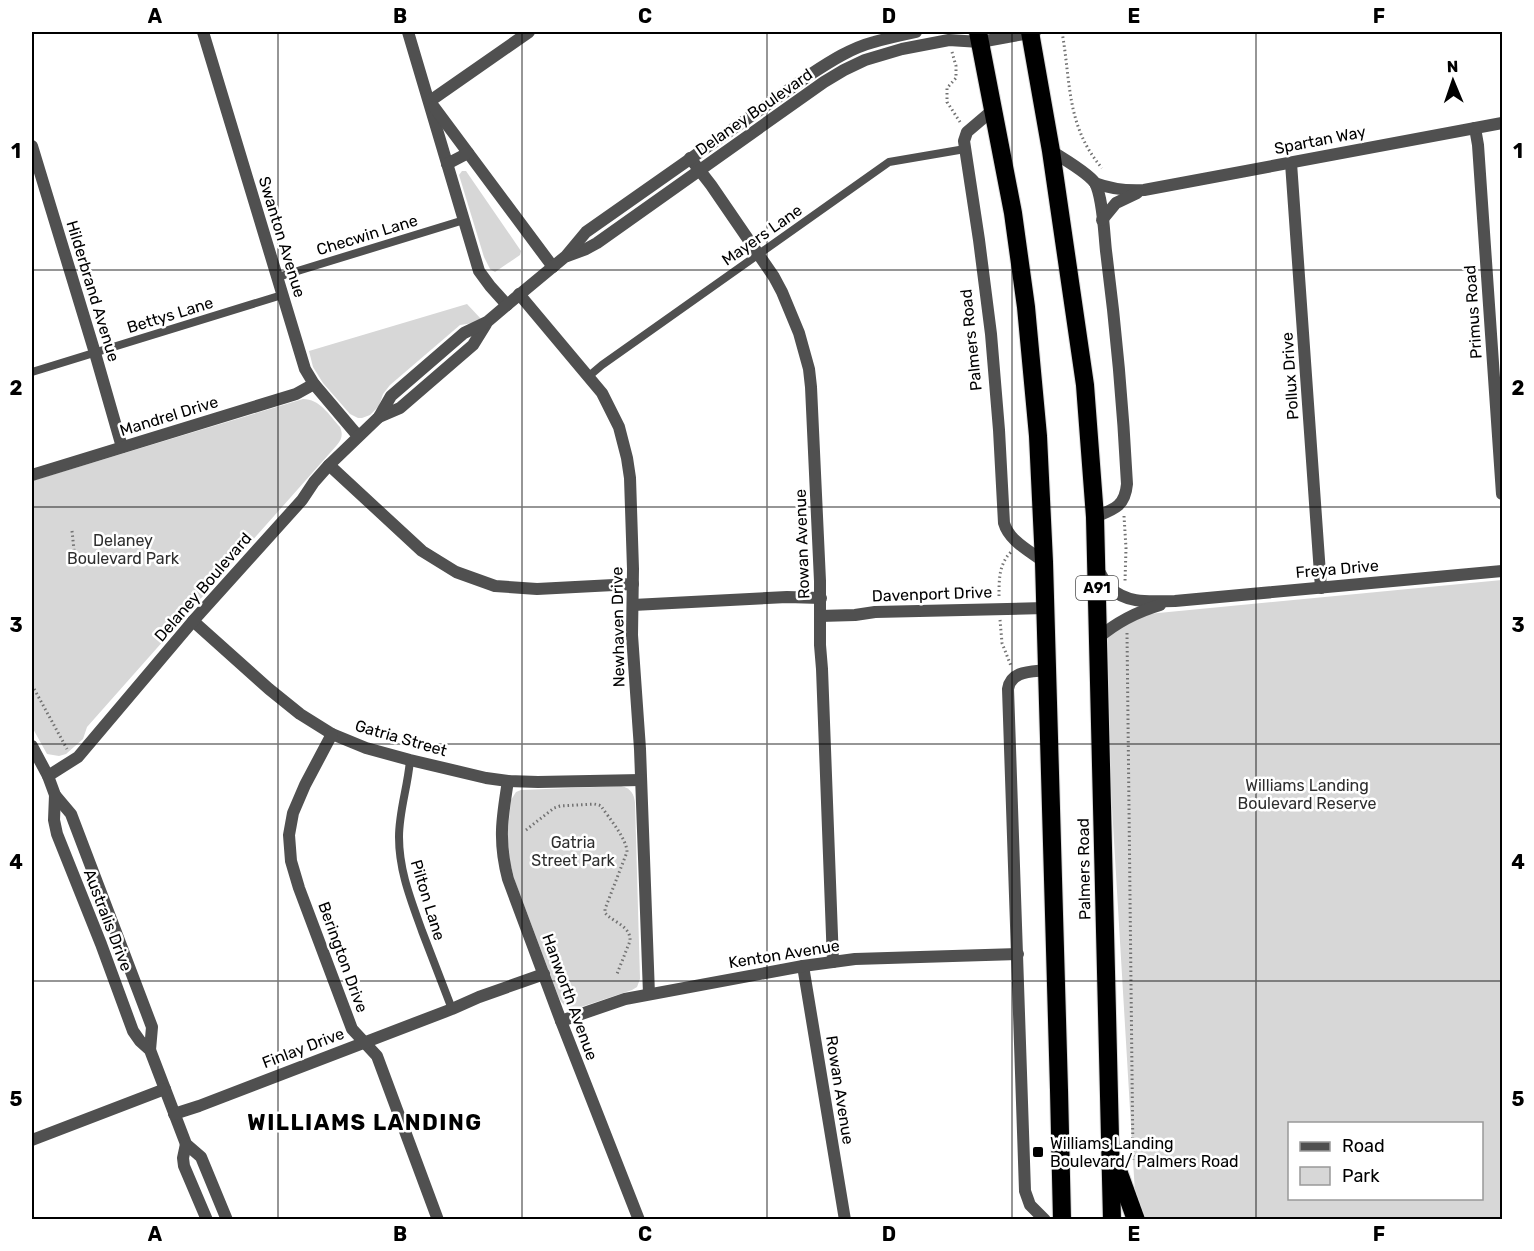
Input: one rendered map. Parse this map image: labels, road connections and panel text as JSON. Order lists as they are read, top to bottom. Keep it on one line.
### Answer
{"streets":{"highway":["Palmers Road","A91"],"street":["Delaney Boulevard","Spartan Way","Swanton Avenue","Hilderbrand Avenue","Primus Road","Pollux Drive","Mandrel Drive","Rowan Avenue","Freya Drive","Davenport Drive","Newhaven Drive","Gatria Street","Australis Drive","Kenton Avenue","Berington Drive","Hanworth Avenue","Finlay Drive"],"lane":["Checwin Lane","Mayers Lane","Bettys Lane","Pilton Lane"]},"crossings":[["Delaney Boulevard","Swanton Avenue"],["Delaney Boulevard","Palmers Road"],["Delaney Boulevard","Rowan Avenue"],["Delaney Boulevard","Newhaven Drive"],["Delaney Boulevard","Gatria Street"],["Delaney Boulevard","Australis Drive"],["Spartan Way","Primus Road"],["Spartan Way","Pollux Drive"],["Checwin Lane","Swanton Avenue"],["Mayers Lane","Palmers Road"],["Mayers Lane","Rowan Avenue"],["Mayers Lane","Newhaven Drive"],["Swanton Avenue","Bettys Lane"],["Swanton Avenue","Mandrel Drive"],["Hilderbrand Avenue","Bettys Lane"],["Hilderbrand Avenue","Mandrel Drive"],["Palmers Road","Freya Drive"],["Palmers Road","Davenport Drive"],["Pollux Drive","Freya Drive"],["Rowan Avenue","Davenport Drive"],["Rowan Avenue","Kenton Avenue"],["Newhaven Drive","Gatria Street"],["Newhaven Drive","Kenton Avenue"],["Gatria Street","Pilton Lane"],["Gatria Street","Berington Drive"],["Gatria Street","Hanworth Avenue"],["Pilton Lane","Finlay Drive"],["Australis Drive","Finlay Drive"],["Kenton Avenue","Hanworth Avenue"],["Berington Drive","Finlay Drive"],["Hanworth Avenue","Finlay Drive"]],"districts":["WILLIAMS LANDING"],"parks":["Delaney Boulevard Park","Williams Landing Boulevard Reserve","Gatria Street Park"],"places":{"transit":["Williams Landing Boulevard/ Palmers Road"]},"legend":["Road","Park"],"north":"top","grid":{"columns":["A","B","C","D","E","F"],"rows":["1","2","3","4","5"]}}
